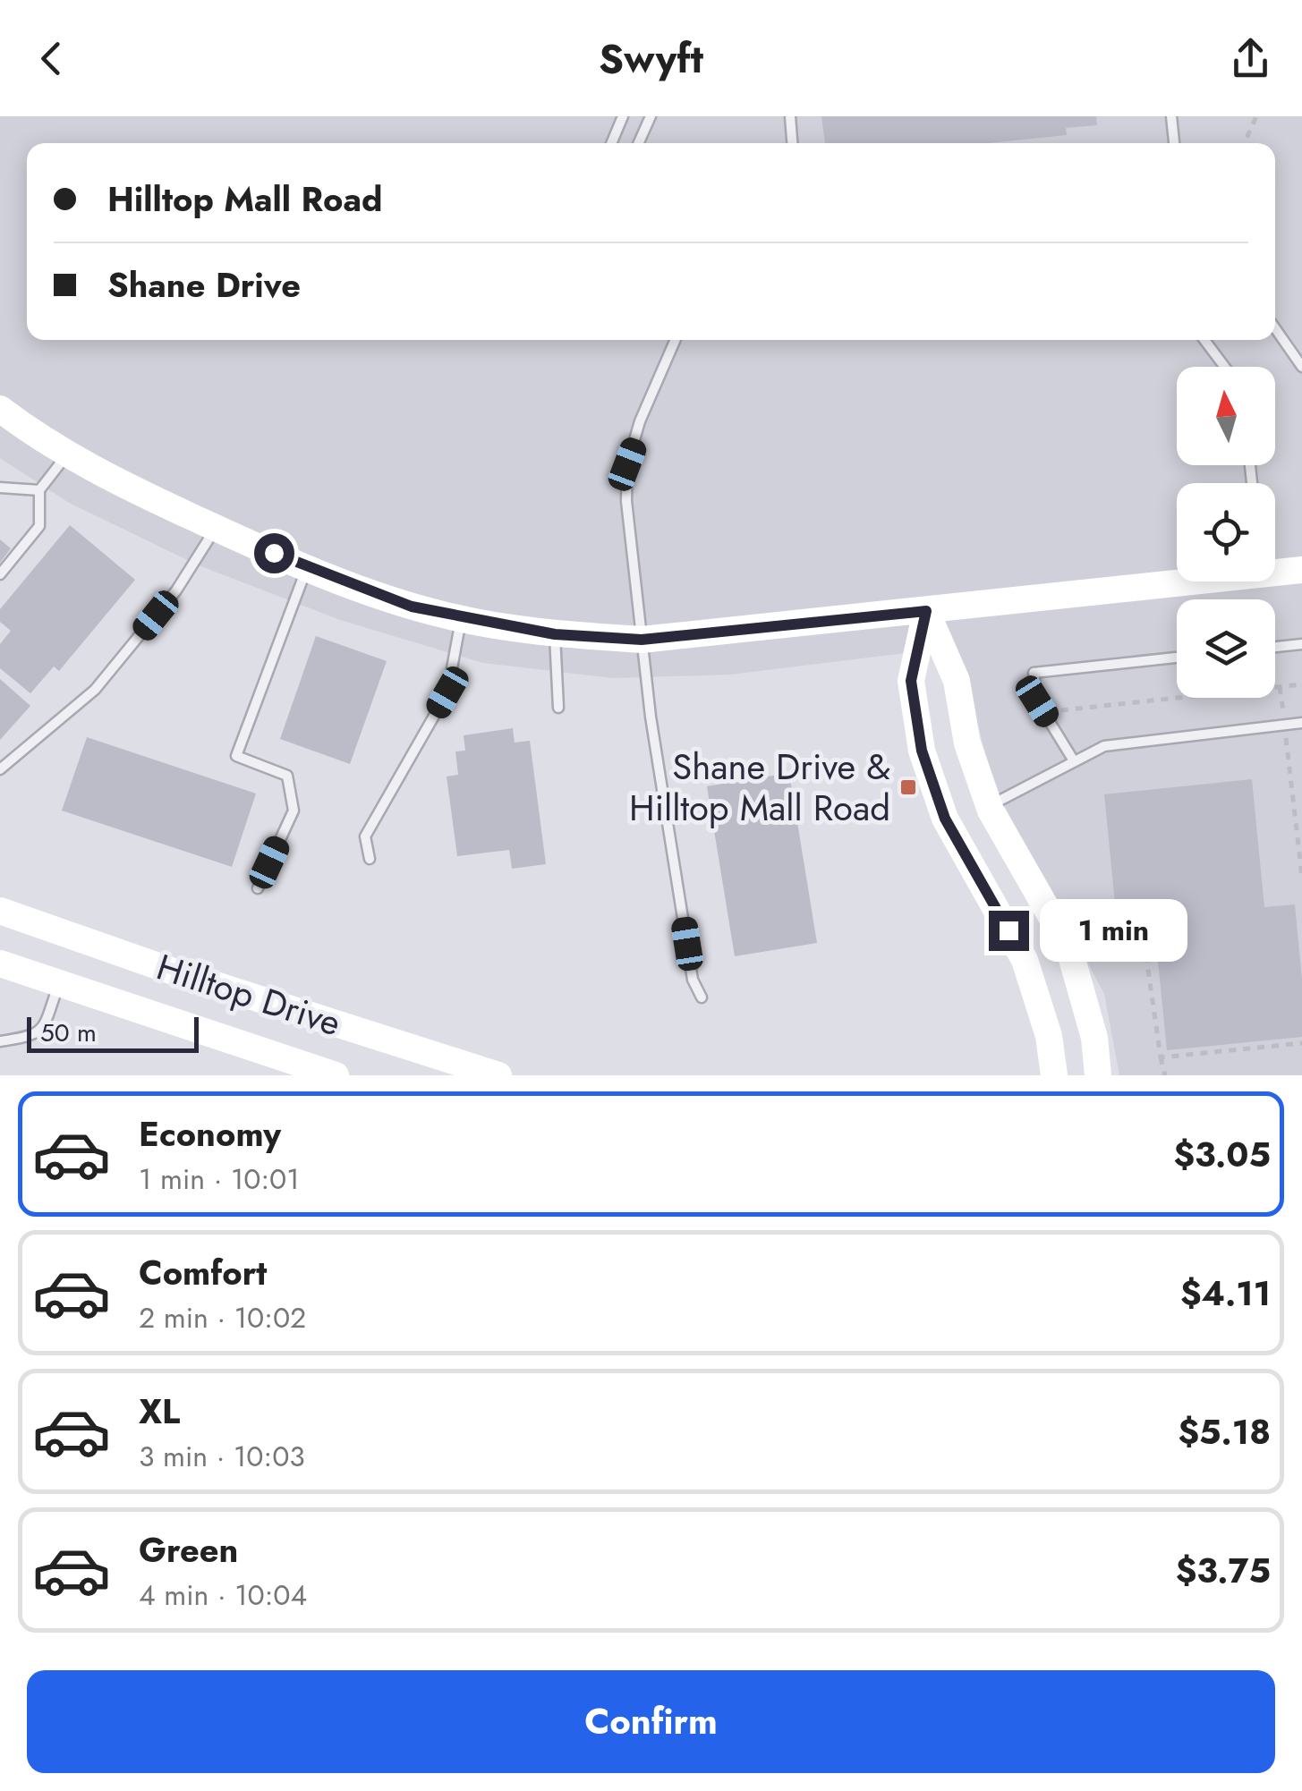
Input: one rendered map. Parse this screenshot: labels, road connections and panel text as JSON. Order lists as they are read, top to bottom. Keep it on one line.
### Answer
{"streets":{"street":["Hilltop Drive"]},"places":{"transit":["Shane Drive & Hilltop Mall Road"]},"scale_bar":"50 m","north":"top","page":{"header":"Swyft","banner":["Hilltop Mall Road","Shane Drive"],"bubble":"1 min","scale":"50 m","list":[{"name":"Economy","note":"1 min · 10:01","value":"$3.05"},{"name":"Comfort","note":"2 min · 10:02","value":"$4.11"},{"name":"XL","note":"3 min · 10:03","value":"$5.18"},{"name":"Green","note":"4 min · 10:04","value":"$3.75"}],"buttons":"Confirm"}}
